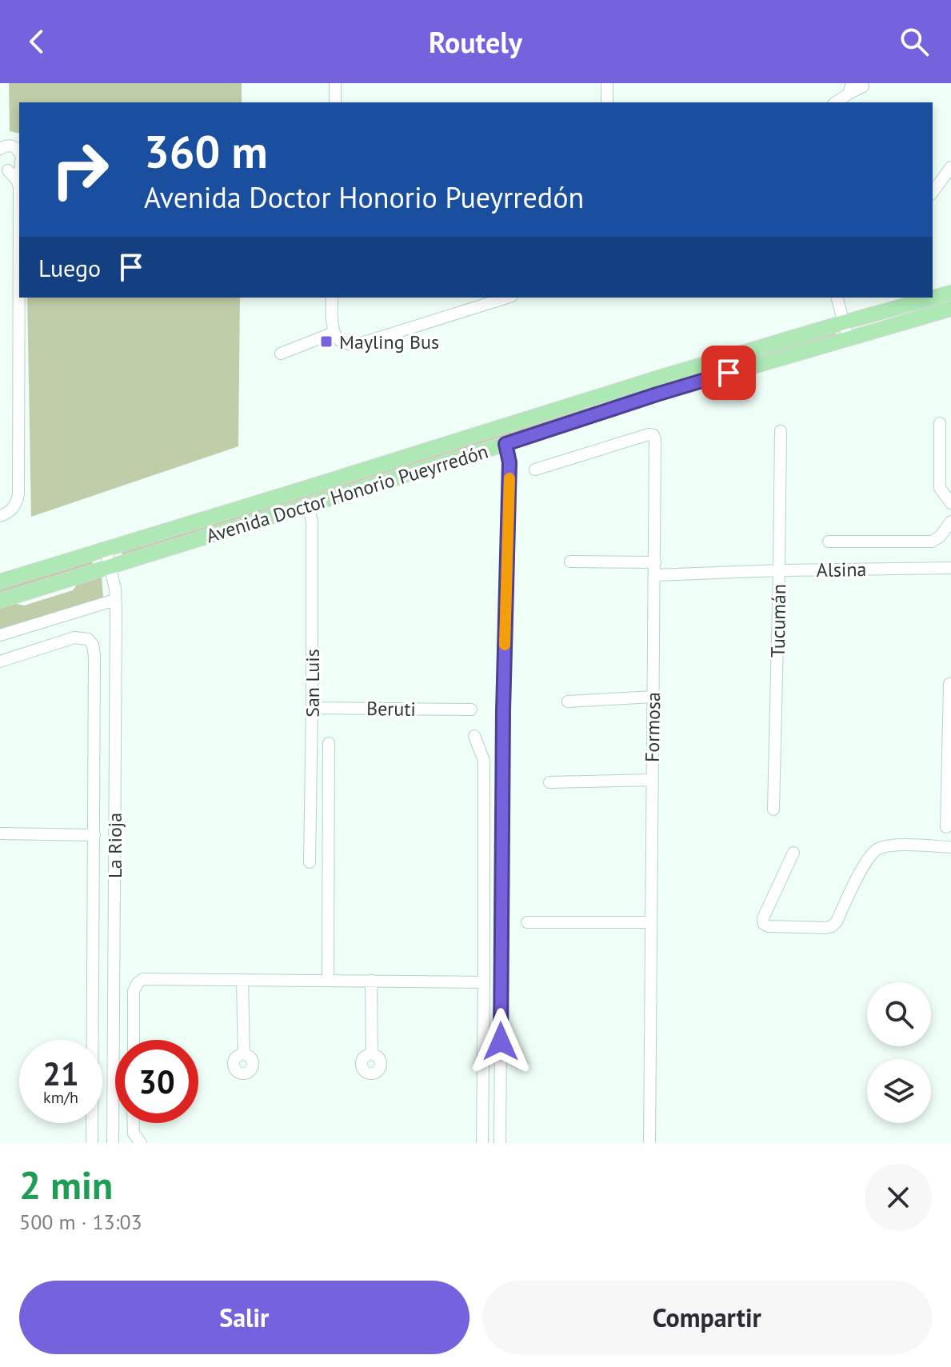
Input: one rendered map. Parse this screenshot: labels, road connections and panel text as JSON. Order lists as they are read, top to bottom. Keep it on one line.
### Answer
{"streets":{"main road":["Avenida Doctor Honorio Pueyrredón"],"street":["Alsina","Tucumán","San Luis","Beruti","Formosa","La Rioja"]},"crossings":[["Avenida Doctor Honorio Pueyrredón","San Luis"],["Avenida Doctor Honorio Pueyrredón","La Rioja"],["Alsina","Tucumán"],["Alsina","Formosa"],["San Luis","Beruti"]],"places":{"transit":["Mayling Bus"]},"page":{"header":"Routely","turn":["360 m","Avenida Doctor Honorio Pueyrredón"],"then":"Luego","speed":"21 km/h","limit":"30","heading":["2 min","500 m · 13:03"],"buttons":["Salir","Compartir"]}}
